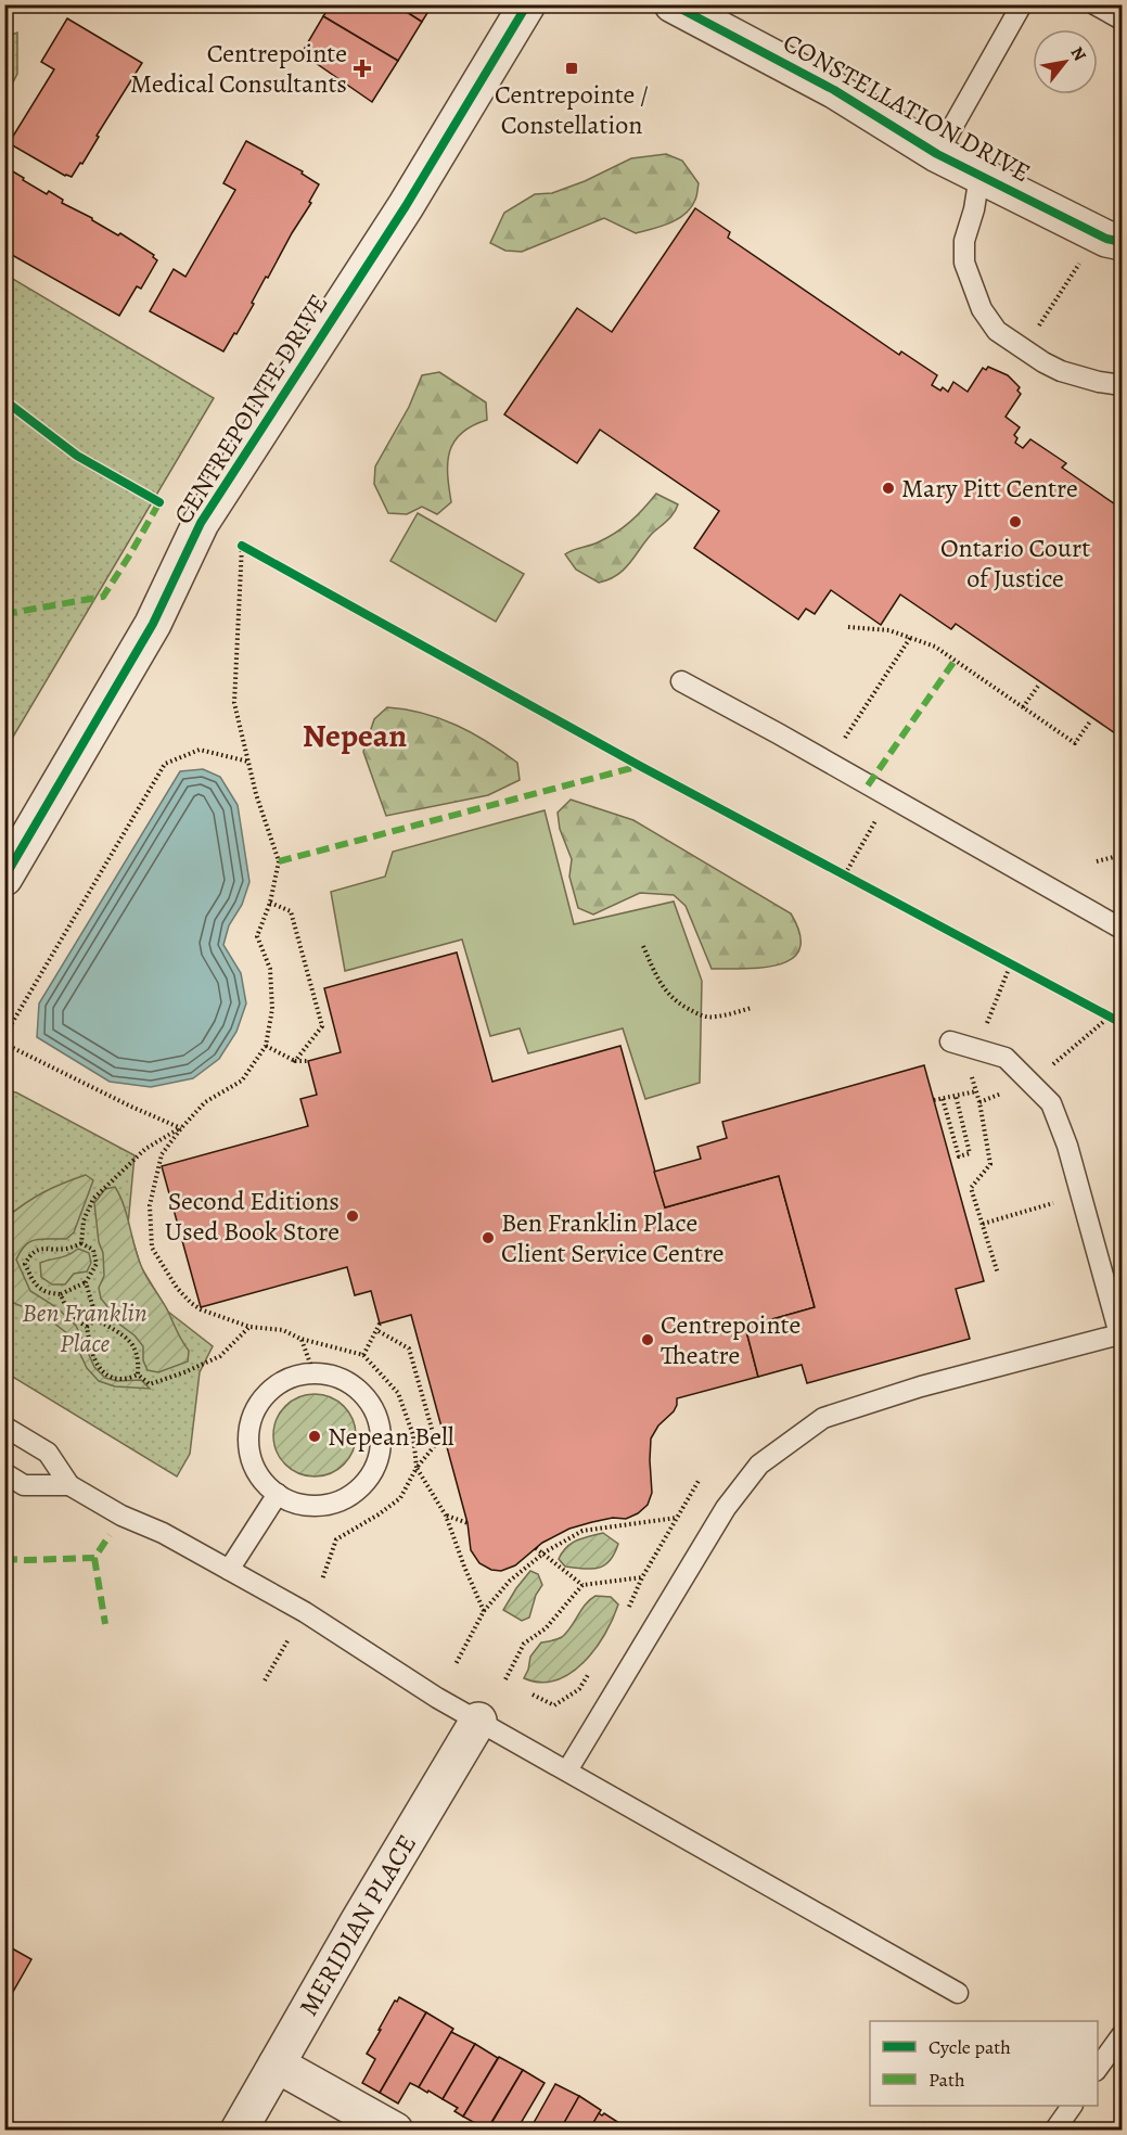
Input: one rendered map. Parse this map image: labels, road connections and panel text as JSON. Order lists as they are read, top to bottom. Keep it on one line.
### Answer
{"streets":{"street":["CONSTELLATION DRIVE","CENTREPOINTE DRIVE","MERIDIAN PLACE"]},"districts":["Nepean"],"parks":["Ben Franklin Place"],"places":{"health":["Centrepointe Medical Consultants"],"transit":["Centrepointe / Constellation"],"other":["Mary Pitt Centre","Ontario Court of Justice","Second Editions Used Book Store","Ben Franklin Place Client Service Centre","Centrepointe Theatre","Nepean Bell"]},"legend":["Cycle path","Path"],"north":"top right"}
